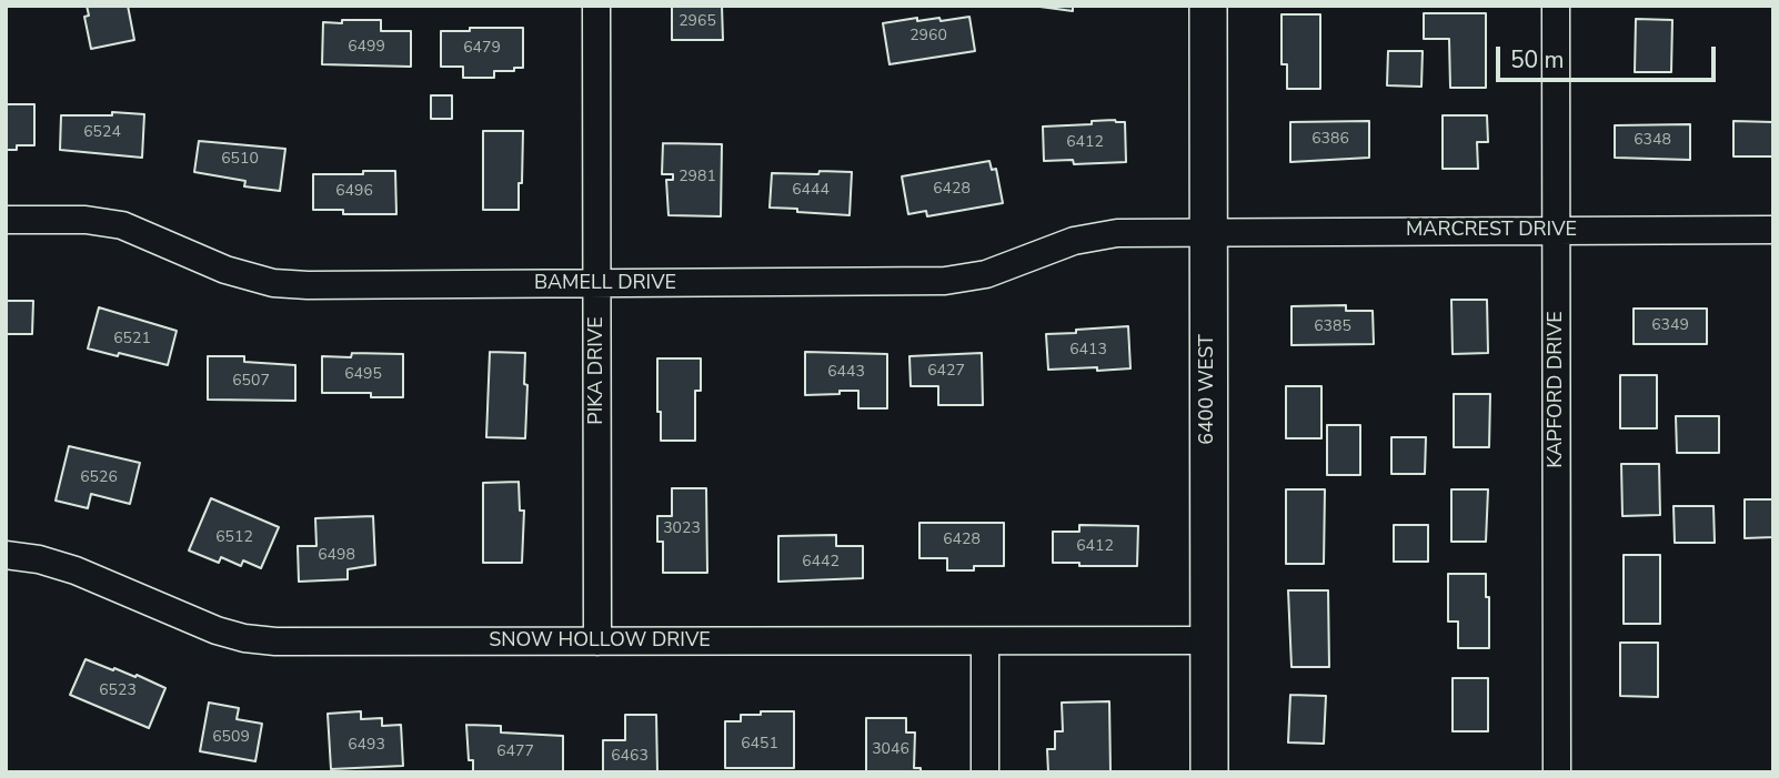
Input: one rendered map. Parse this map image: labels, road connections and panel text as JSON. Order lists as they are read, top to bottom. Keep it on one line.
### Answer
{"streets":{"street":["MARCREST DRIVE","BAMELL DRIVE","PIKA DRIVE","6400 WEST","KAPFORD DRIVE","SNOW HOLLOW DRIVE"]},"crossings":[["MARCREST DRIVE","BAMELL DRIVE"],["MARCREST DRIVE","6400 WEST"],["MARCREST DRIVE","KAPFORD DRIVE"],["BAMELL DRIVE","PIKA DRIVE"],["BAMELL DRIVE","6400 WEST"],["PIKA DRIVE","SNOW HOLLOW DRIVE"],["6400 WEST","SNOW HOLLOW DRIVE"]],"house_numbers":["2965","2960","6499","6479","6524","6386","6348","6412","6510","2981","6428","6444","6496","6349","6385","6521","6413","6427","6443","6495","6507","6526","3023","6512","6428","6412","6498","6442","6523","6509","6451","6493","3046","6477","6463"],"scale_bar":"50 m"}
